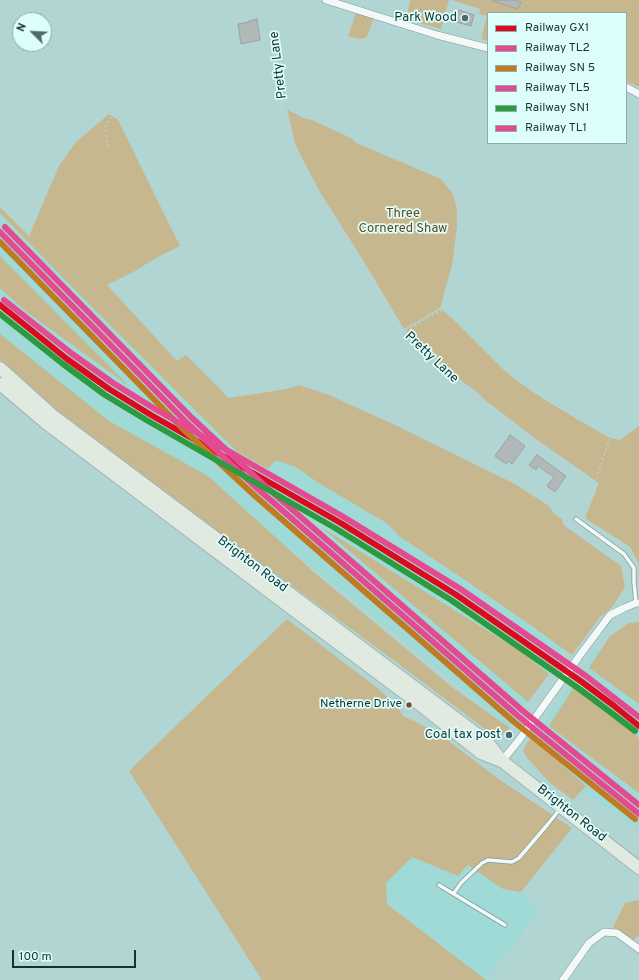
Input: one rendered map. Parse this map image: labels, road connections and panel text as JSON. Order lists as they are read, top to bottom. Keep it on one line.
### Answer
{"streets":{"highway":["Brighton Road"],"path":["Pretty Lane"]},"parks":["Three Cornered Shaw"],"places":["Park Wood","Netherne Drive","Coal tax post"],"lines":["rail line TL5","rail line TL2","rail line TL1","rail line GX1","rail line SN1"],"legend":["Railway GX1","Railway TL2","Railway SN 5","Railway TL5","Railway SN1","Railway TL1"],"scale_bar":"100 m","north":"top left"}
